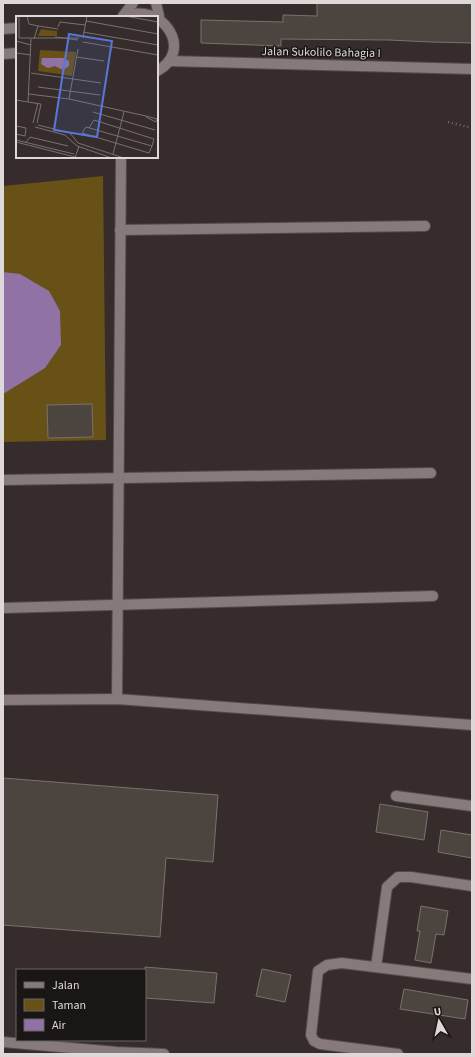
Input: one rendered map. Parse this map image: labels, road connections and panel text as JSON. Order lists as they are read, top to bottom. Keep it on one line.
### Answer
{"streets":{"street":["Jalan Sukolilo Bahagia I"]},"legend":["Jalan","Taman","Air"],"north":"top"}
